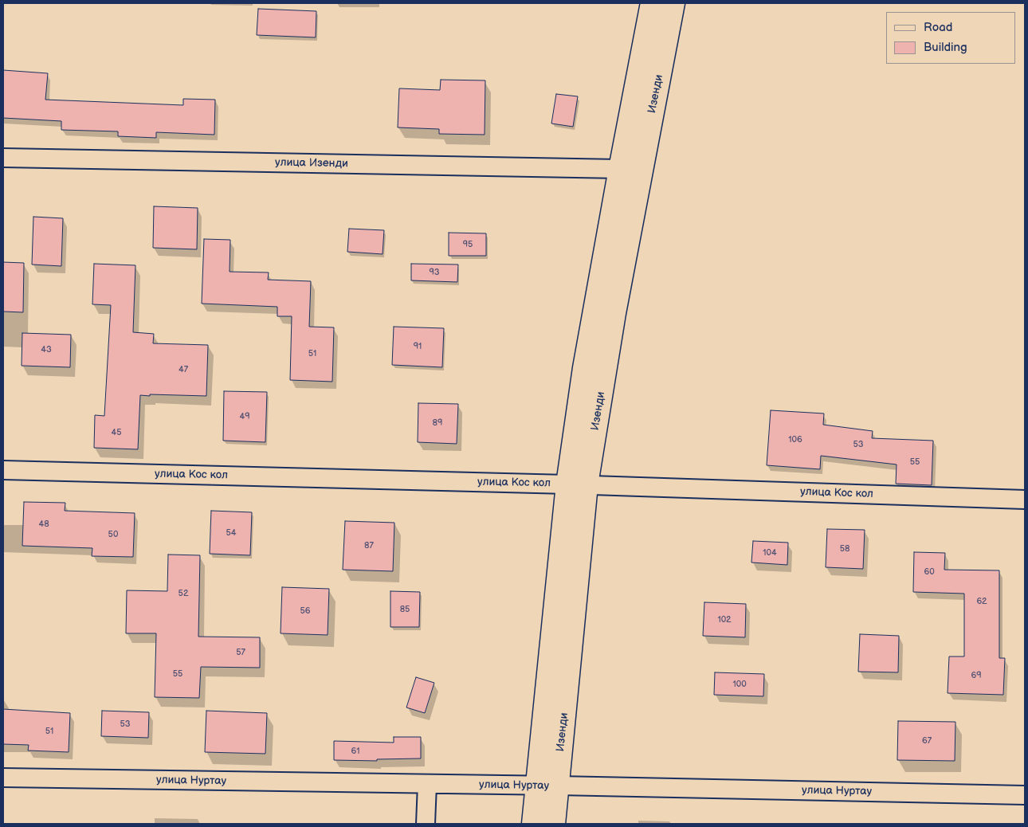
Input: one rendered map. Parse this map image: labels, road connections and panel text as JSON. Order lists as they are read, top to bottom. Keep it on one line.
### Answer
{"streets":{"street":["Изенди","улица Изенди","улица Кос кол","улица Нуртау"]},"crossings":[["Изенди","улица Изенди"],["Изенди","улица Кос кол"],["Изенди","улица Нуртау"]],"house_numbers":["95","93","91","43","51","47","49","89","45","106","53","55","48","54","50","87","58","104","60","52","62","85","56","102","57","55","69","100","53","51","67","61"],"legend":["Road","Building"]}
